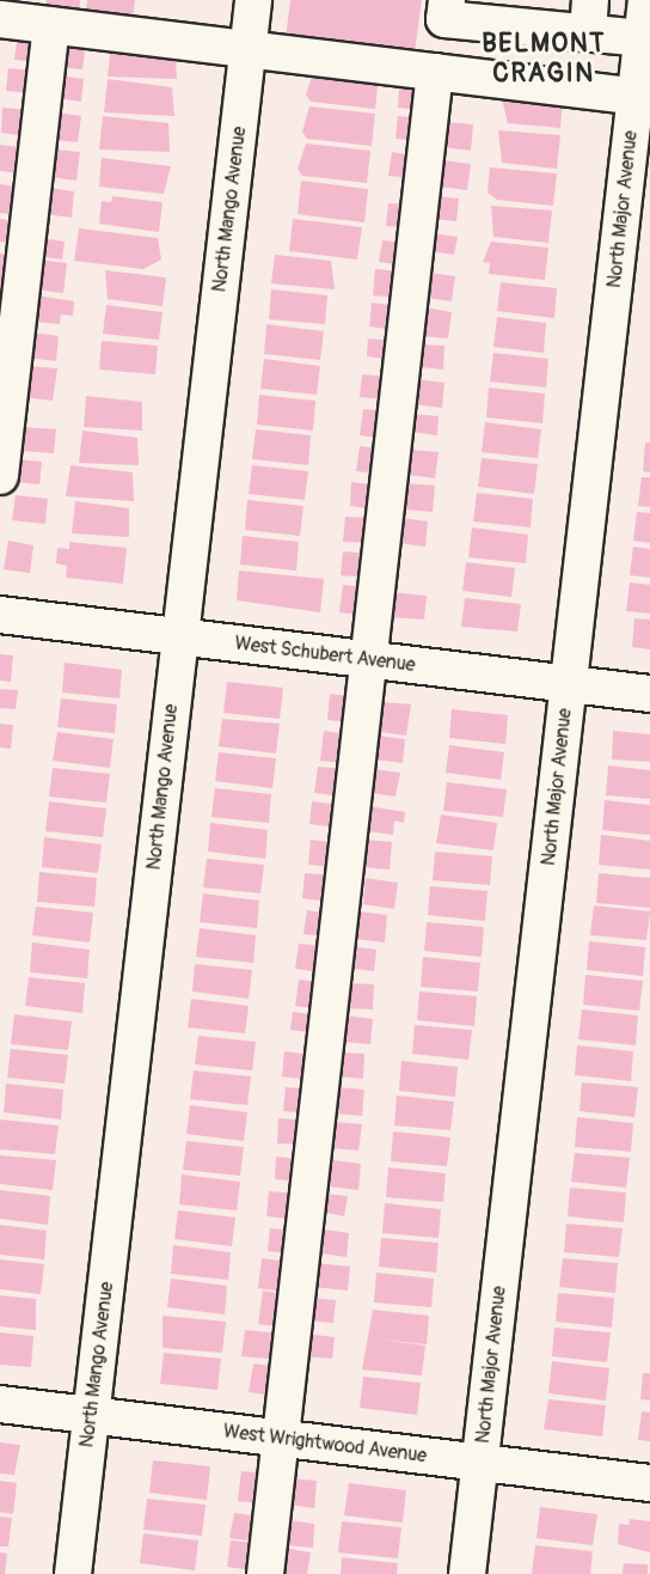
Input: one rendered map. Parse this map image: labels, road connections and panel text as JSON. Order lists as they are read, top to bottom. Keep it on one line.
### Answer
{"streets":{"street":["North Mango Avenue","North Major Avenue","West Schubert Avenue","West Wrightwood Avenue"]},"crossings":[["North Mango Avenue","West Schubert Avenue"],["North Mango Avenue","West Wrightwood Avenue"],["North Major Avenue","West Schubert Avenue"],["North Major Avenue","West Wrightwood Avenue"]],"districts":["BELMONT CRAGIN"]}
